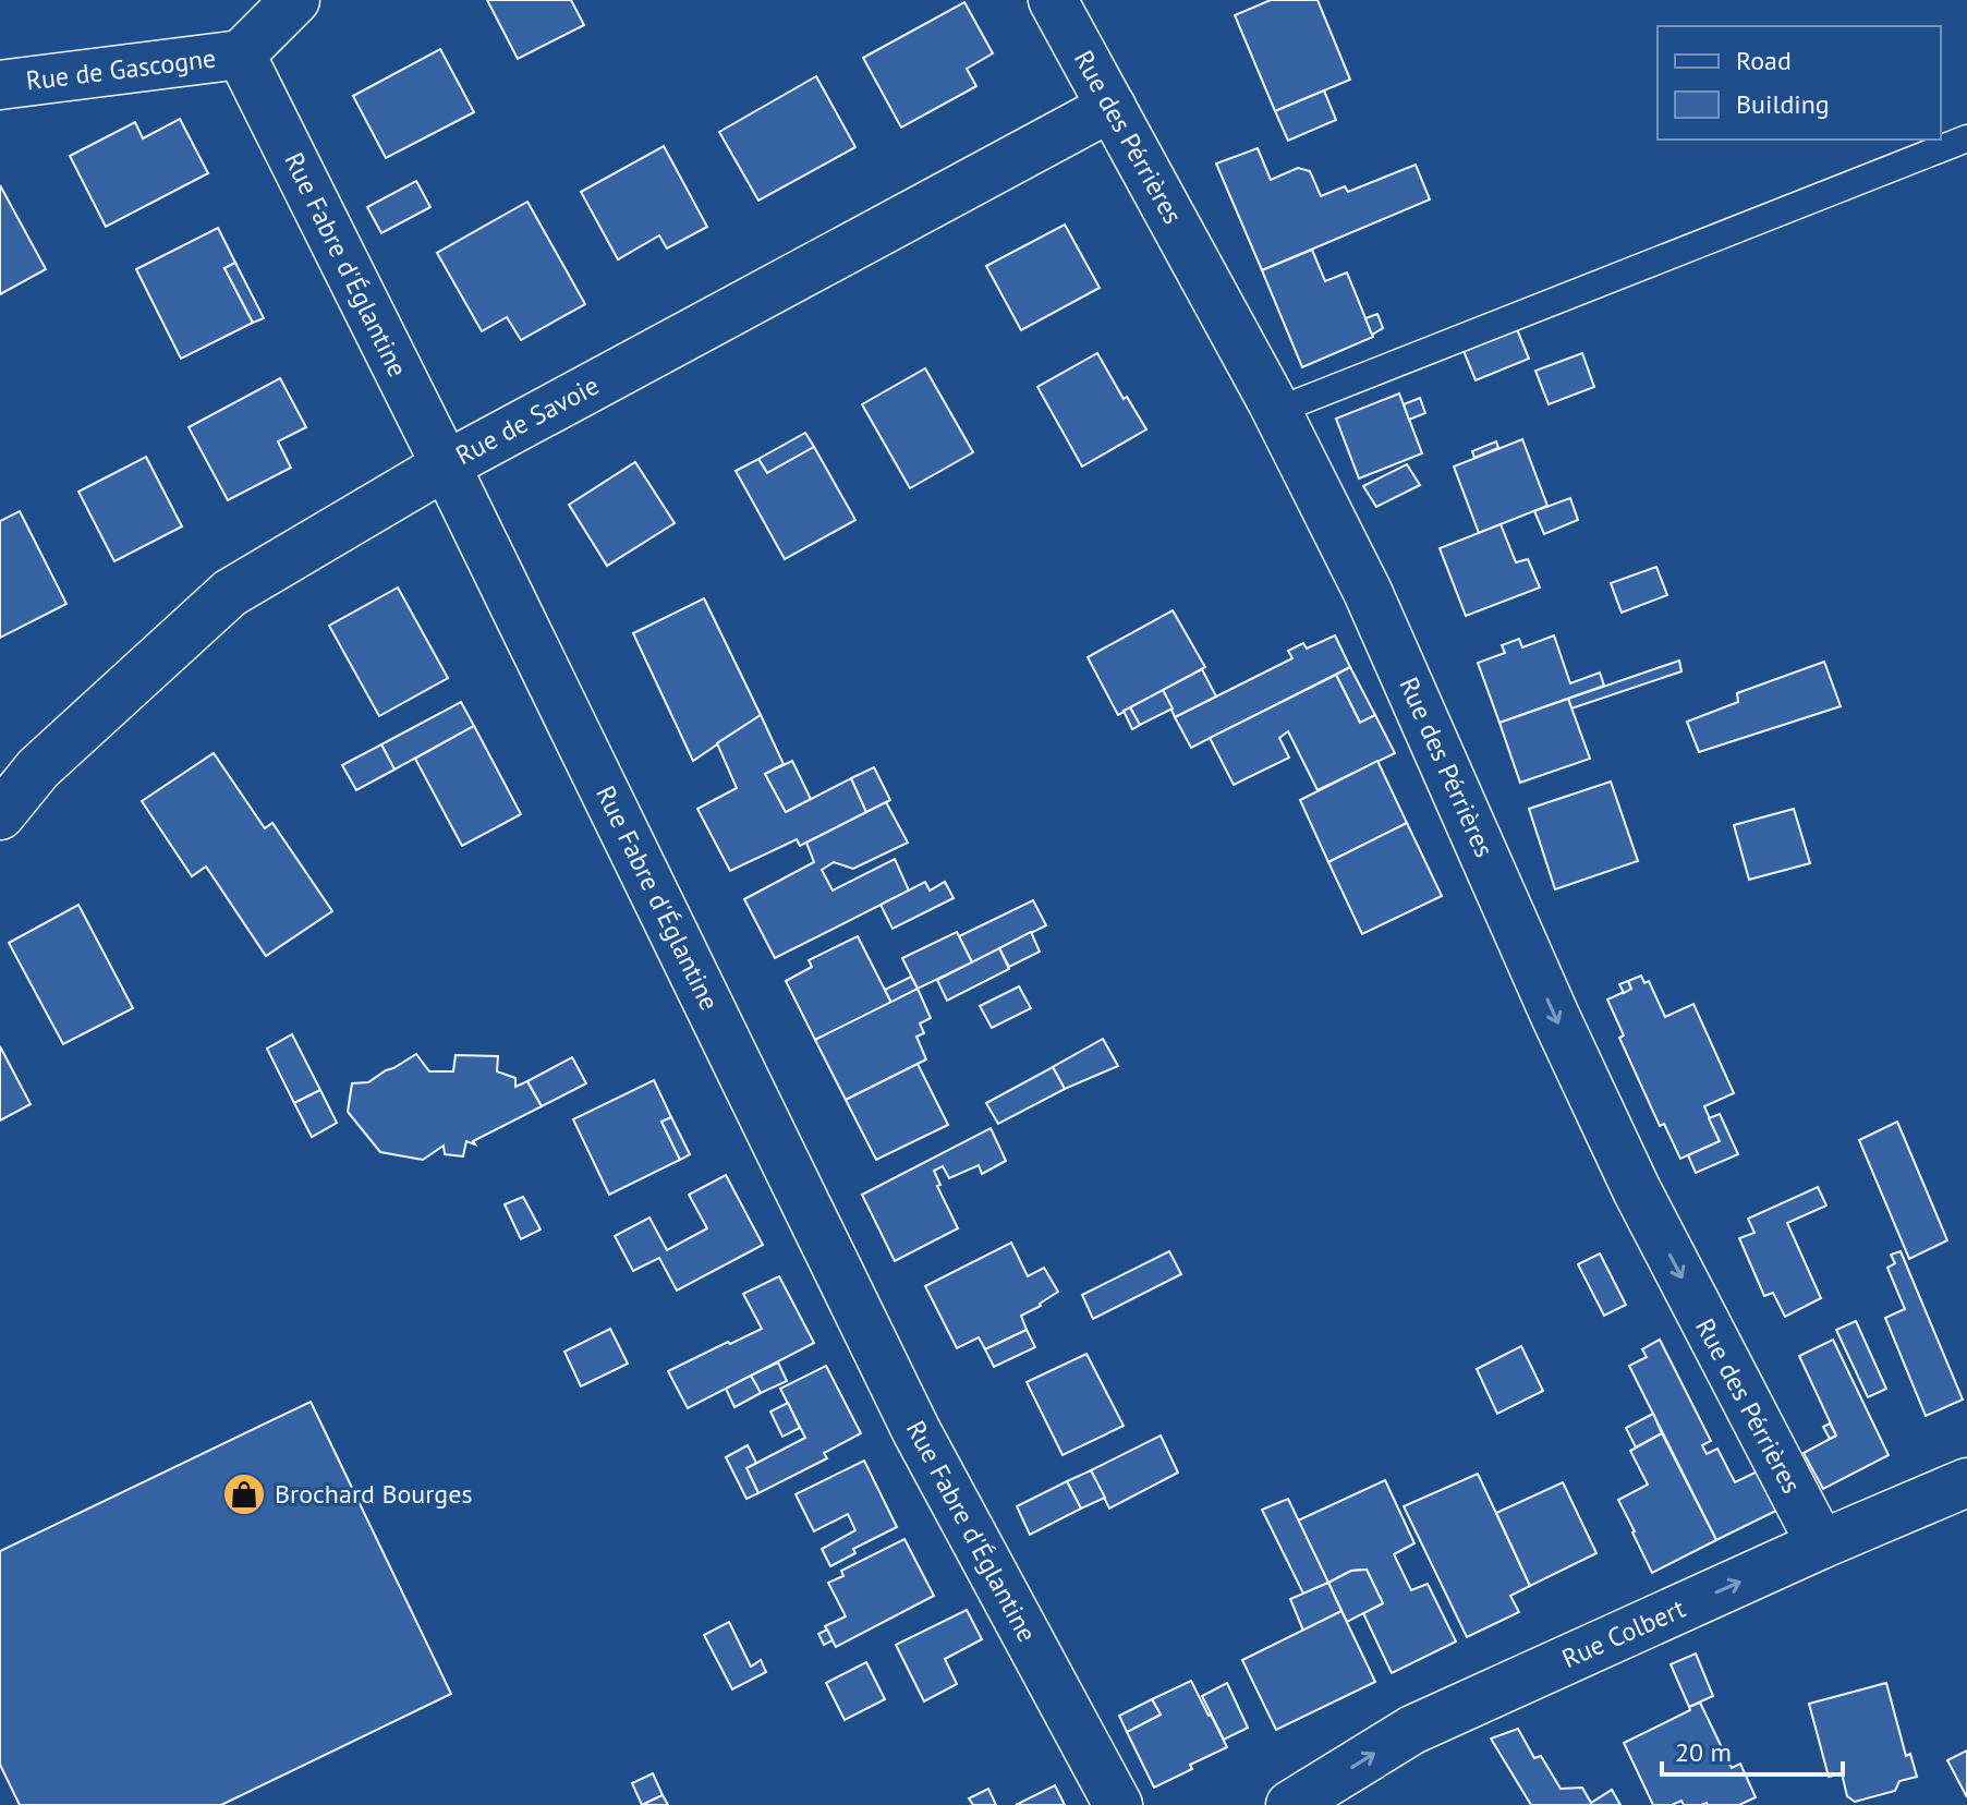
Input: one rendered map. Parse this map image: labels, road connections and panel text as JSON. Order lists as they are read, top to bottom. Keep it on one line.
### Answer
{"streets":{"street":["Rue de Gascogne","Rue des Pérrières","Rue Fabre d'Églantine","Rue de Savoie","Rue Colbert"]},"crossings":[["Rue de Gascogne","Rue Fabre d'Églantine"],["Rue des Pérrières","Rue de Savoie"],["Rue des Pérrières","Rue Colbert"],["Rue Fabre d'Églantine","Rue de Savoie"]],"one_way":["Rue des Pérrières","Rue Colbert"],"places":{"shop":["Brochard Bourges"]},"legend":["Road","Building"],"scale_bar":"20 m"}
